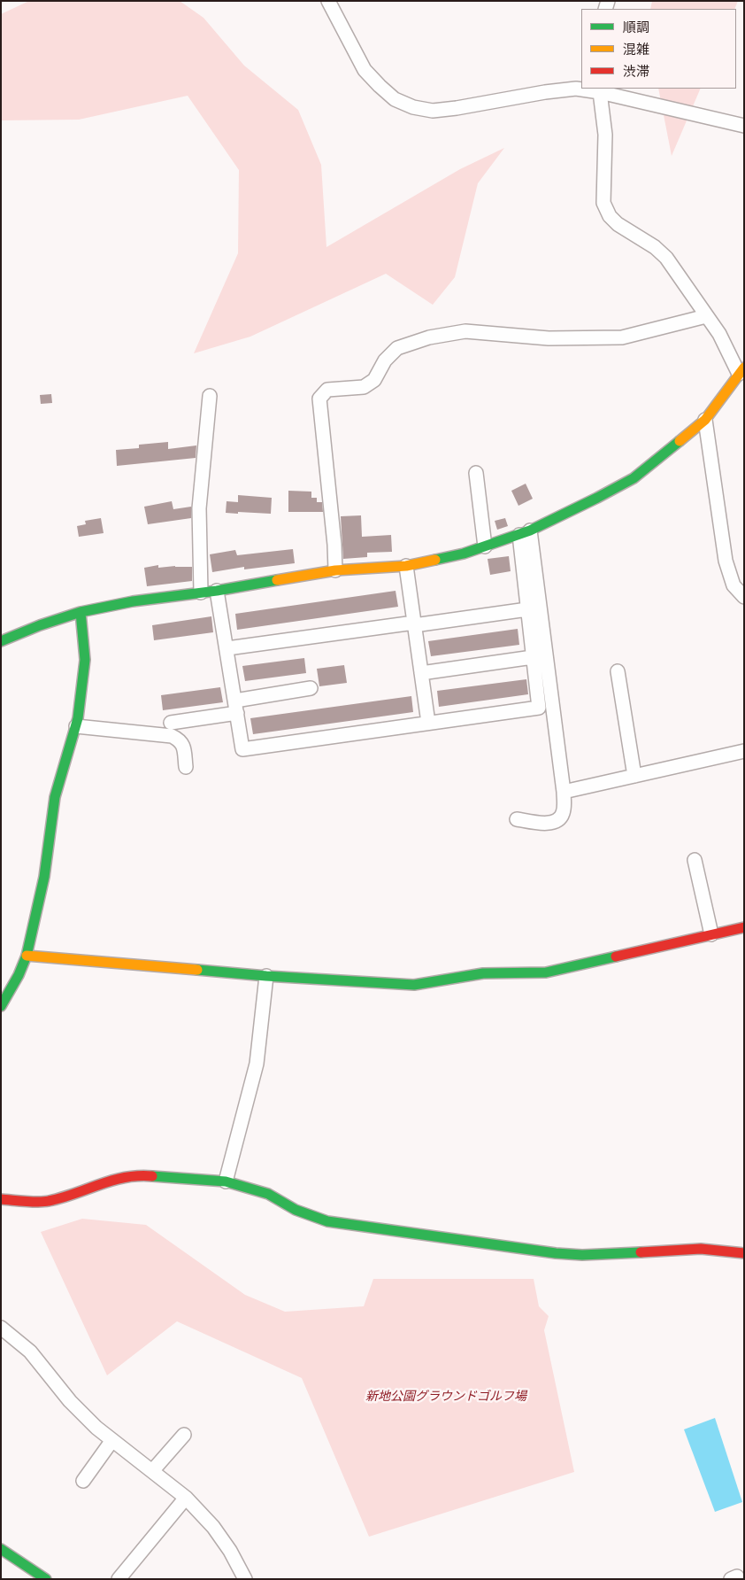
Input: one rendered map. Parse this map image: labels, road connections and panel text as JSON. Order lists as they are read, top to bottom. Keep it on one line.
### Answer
{"parks":["新地公園グラウンドゴルフ場"],"legend":["順調","混雑","渋滞"]}
